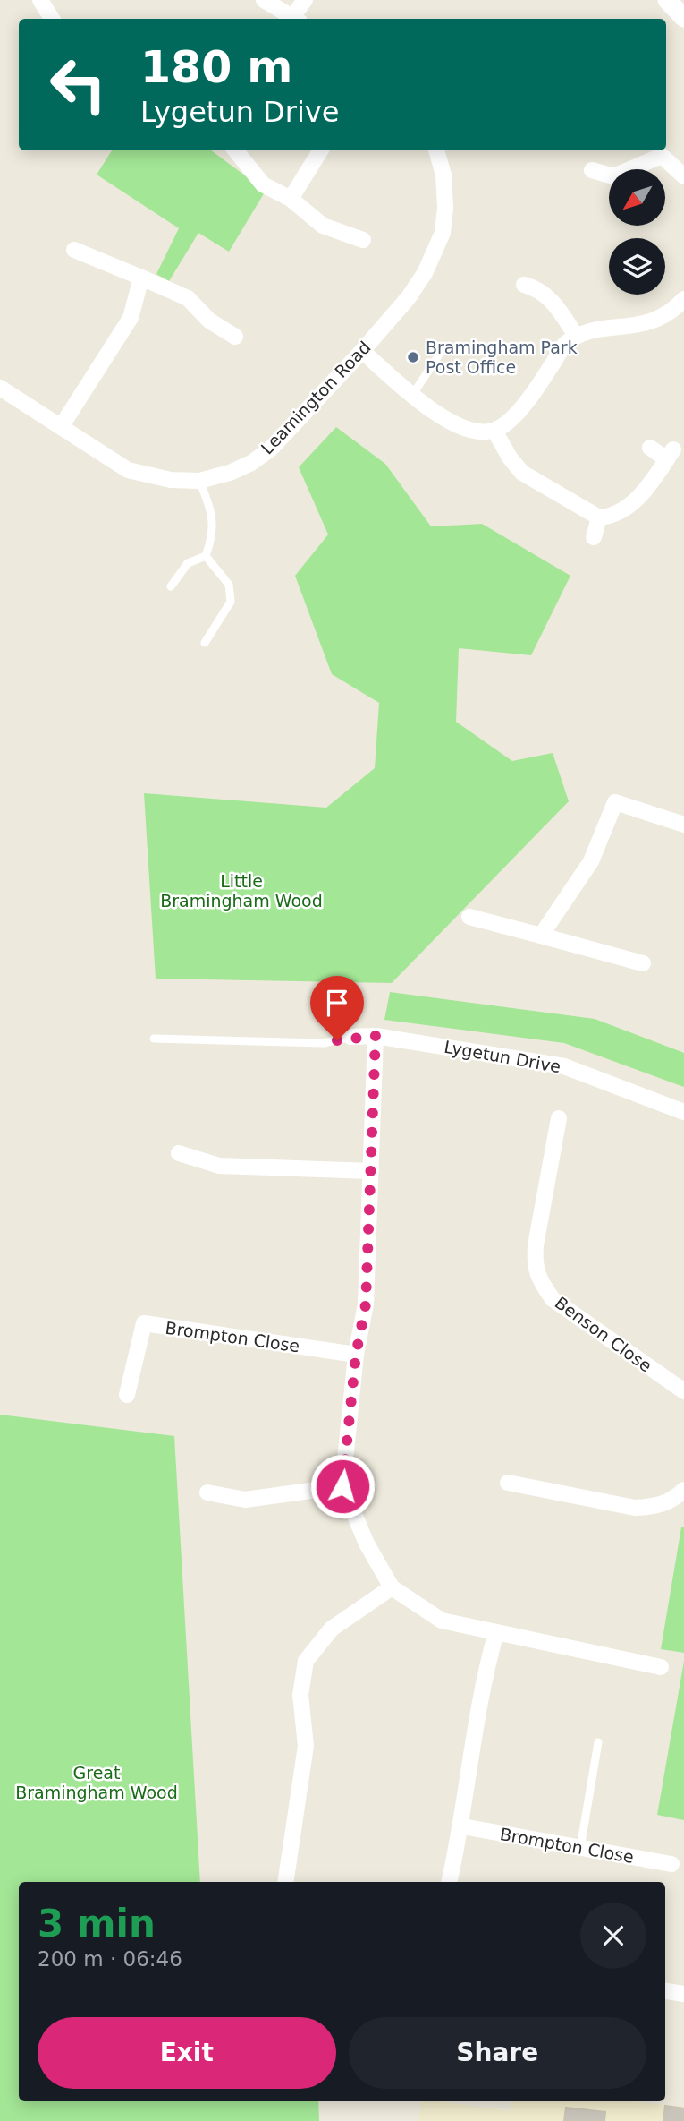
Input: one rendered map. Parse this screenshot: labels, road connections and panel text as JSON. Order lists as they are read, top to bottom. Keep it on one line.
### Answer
{"streets":{"street":["Leamington Road","Lygetun Drive","Benson Close","Brompton Close"]},"parks":["Little Bramingham Wood","Great Bramingham Wood"],"places":["Bramingham Park Post Office"],"north":"bottom left","page":{"turn":["180 m","Lygetun Drive"],"heading":["3 min","200 m · 06:46"],"buttons":["Exit","Share"]}}
